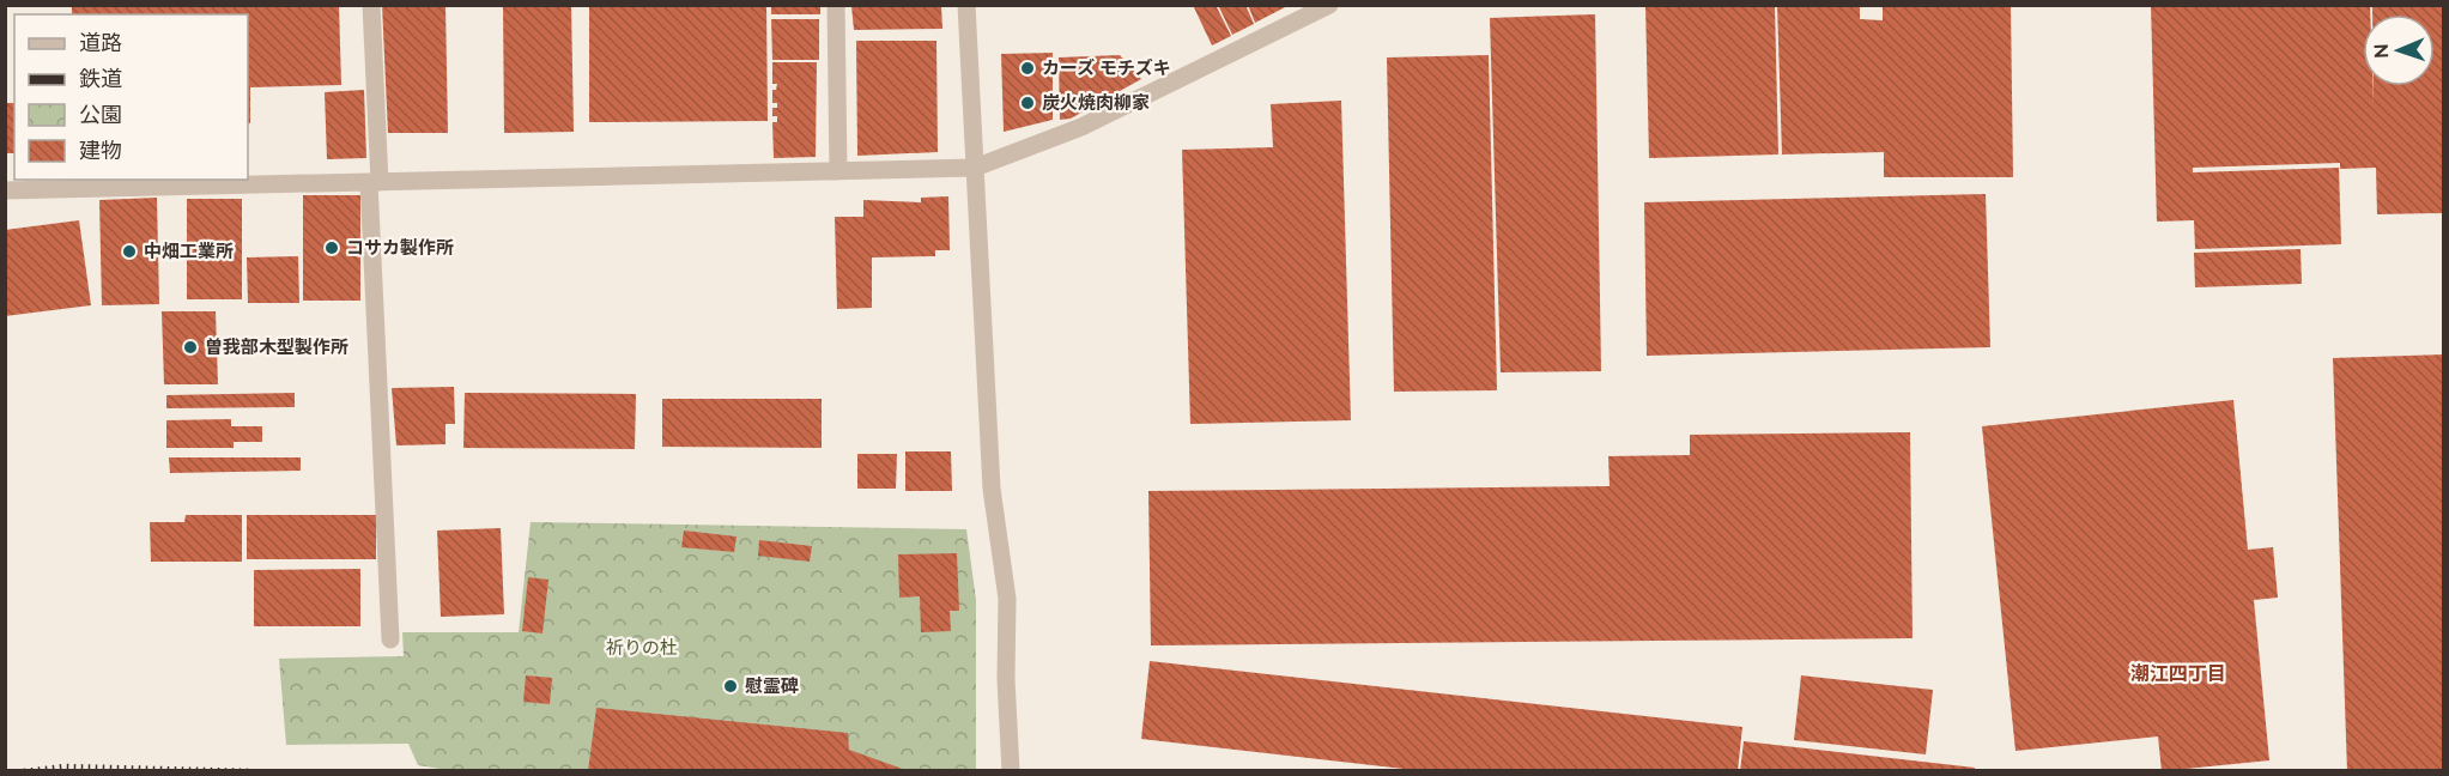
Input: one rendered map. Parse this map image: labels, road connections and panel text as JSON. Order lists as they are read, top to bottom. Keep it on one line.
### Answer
{"districts":["潮江四丁目"],"parks":["祈りの杜"],"places":["カーズ モチズキ","炭火焼肉柳家","コサカ製作所","中畑工業所","曽我部木型製作所","慰霊碑"],"legend":["道路","鉄道","公園","建物"],"north":"left"}
